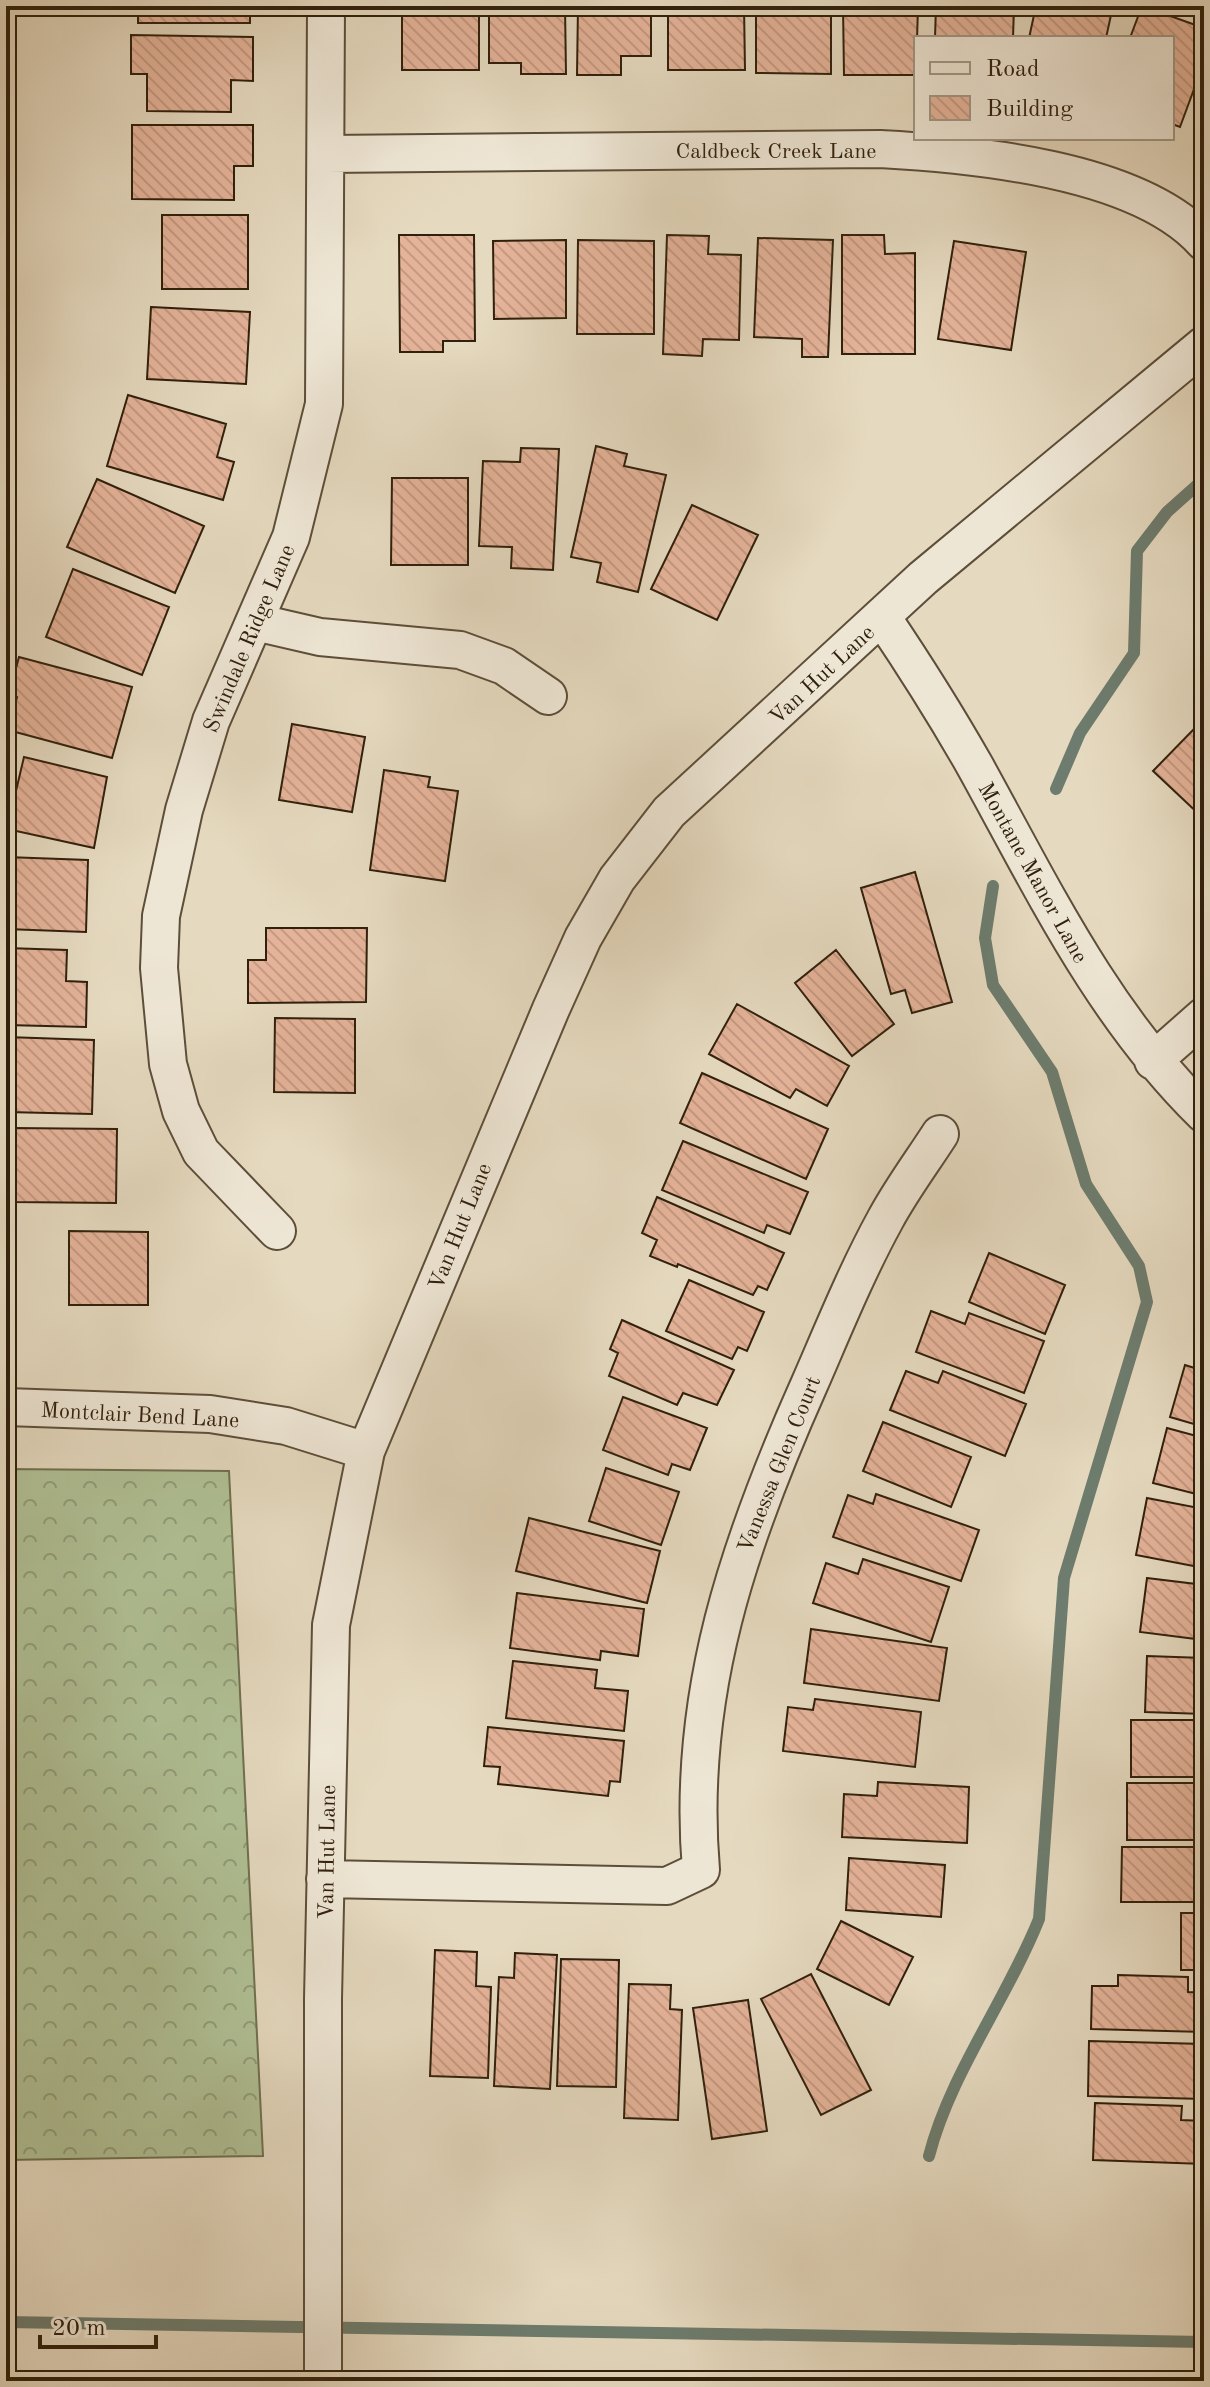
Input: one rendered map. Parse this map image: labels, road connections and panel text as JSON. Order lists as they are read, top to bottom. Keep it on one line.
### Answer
{"streets":{"street":["Caldbeck Creek Lane","Swindale Ridge Lane","Van Hut Lane","Montane Manor Lane","Montclair Bend Lane","Vanessa Glen Court"]},"crossings":[["Caldbeck Creek Lane","Swindale Ridge Lane"],["Van Hut Lane","Montane Manor Lane"],["Van Hut Lane","Montclair Bend Lane"],["Van Hut Lane","Vanessa Glen Court"]],"legend":["Road","Building"],"scale_bar":"20 m"}
